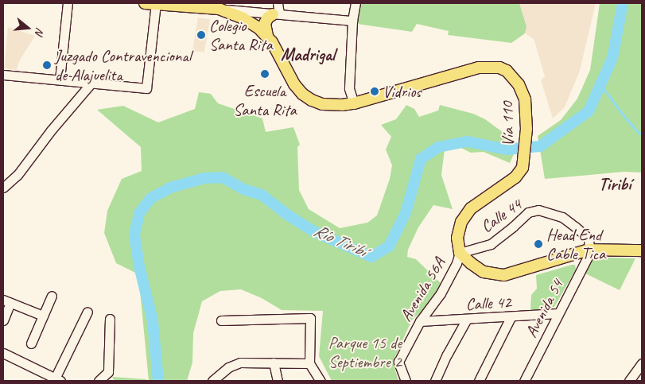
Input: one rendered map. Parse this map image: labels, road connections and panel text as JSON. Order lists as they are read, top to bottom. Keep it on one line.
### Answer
{"streets":{"main road":["Vía 110"],"street":["Calle 44","Avenida 56A","Calle 42","Avenida 54"]},"crossings":[["Vía 110","Calle 44"],["Vía 110","Avenida 56A"],["Calle 44","Avenida 56A"],["Calle 44","Avenida 54"],["Avenida 56A","Calle 42"],["Calle 42","Avenida 54"]],"districts":["Madrigal","Tiribí"],"water":["Río Tiribí"],"parks":["Parque 15 de Septiembre 2"],"places":["Colegio Santa Rita","Juzgado Contravencional de Alajuelita","Escuela Santa Rita","Vidrios","Head End Cable Tica"],"north":"right"}
